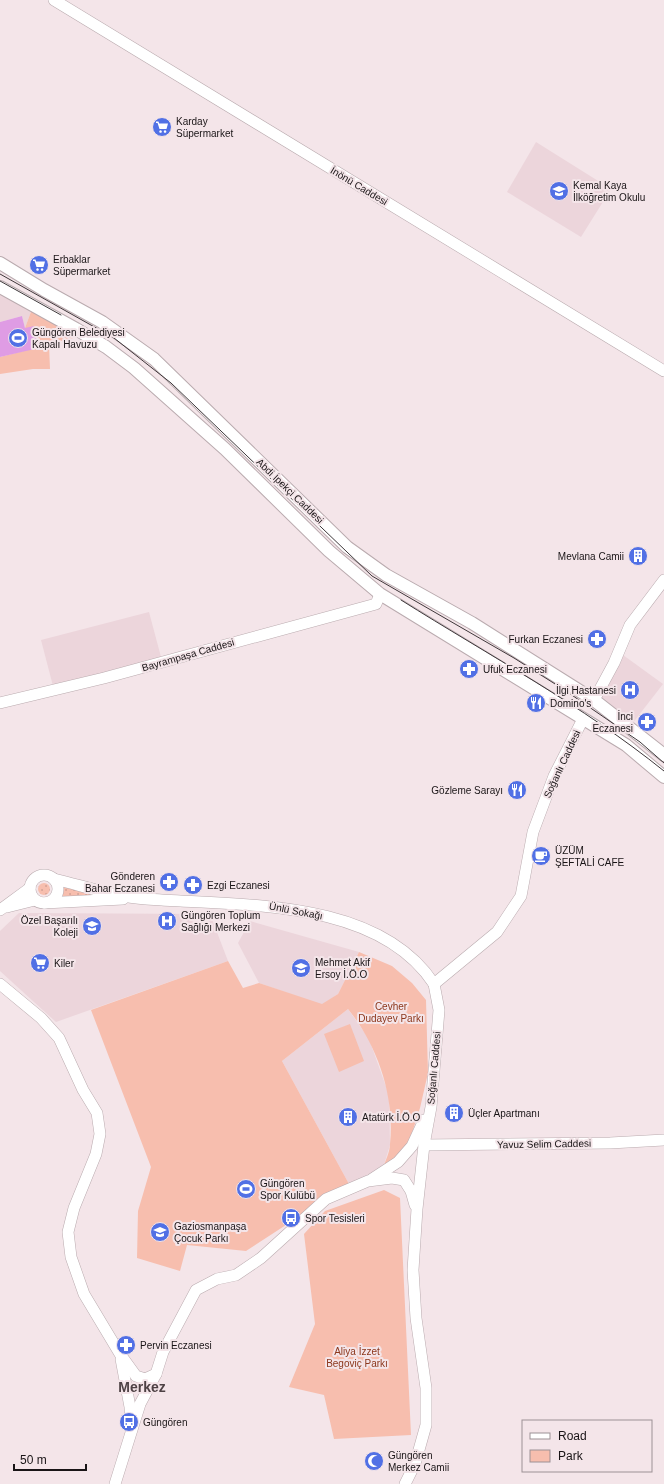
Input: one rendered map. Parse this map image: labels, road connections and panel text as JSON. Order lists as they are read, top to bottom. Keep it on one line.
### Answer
{"streets":{"main road":["Abdi İpekçi Caddesi"],"street":["İnönü Caddesi","Bayrampaşa Caddesi","Soğanlı Caddesi","Ünlü Sokağı","Yavuz Selim Caddesi"]},"crossings":[["Abdi İpekçi Caddesi","Bayrampaşa Caddesi"],["Abdi İpekçi Caddesi","Soğanlı Caddesi"],["Soğanlı Caddesi","Ünlü Sokağı"],["Soğanlı Caddesi","Yavuz Selim Caddesi"]],"districts":["Merkez"],"parks":["Cevher Dudayev Parkı","Aliya İzzet Begoviç Parkı"],"places":{"supermarket":["Karday Süpermarket","Erbaklar Süpermarket","Kiler"],"school or university":["Kemal Kaya İlköğretim Okulu","Özel Başarılı Koleji","Mehmet Akif Ersoy İ.Ö.O","Gaziosmanpaşa Çocuk Parkı"],"sports":["Güngören Belediyesi Kapalı Havuzu","Güngören Spor Kulübü"],"building":["Mevlana Camii","Üçler Apartmanı","Atatürk İ.Ö.O"],"pharmacy":["Furkan Eczanesi","Ufuk Eczanesi","İnci Eczanesi","Gönderen Bahar Eczanesi","Ezgi Eczanesi","Pervin Eczanesi"],"hospital":["İlgi Hastanesi","Güngören Toplum Sağlığı Merkezi"],"restaurant":["Domino's","Gözleme Sarayı"],"cafe":["ÜZÜM ŞEFTALİ CAFE"],"bus stop":["Spor Tesisleri","Güngören"],"mosque":["Güngören Merkez Camii"]},"legend":["Road","Park"],"scale_bar":"50 m"}
